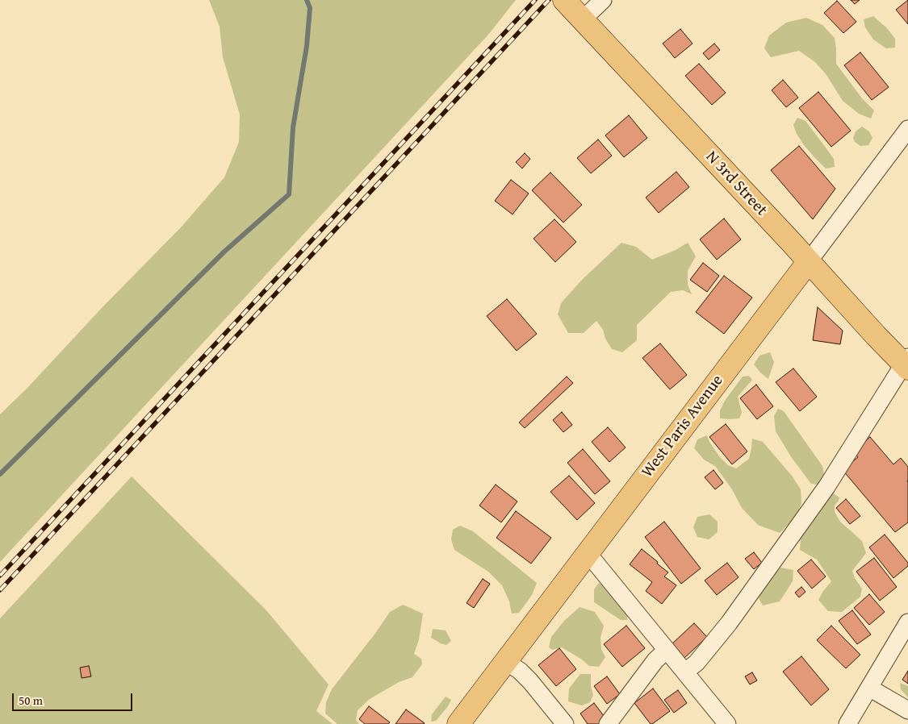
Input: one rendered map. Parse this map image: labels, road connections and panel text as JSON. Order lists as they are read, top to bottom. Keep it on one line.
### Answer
{"streets":{"main road":["N 3rd Street","West Paris Avenue"]},"crossings":[["N 3rd Street","West Paris Avenue"]],"scale_bar":"50 m"}
